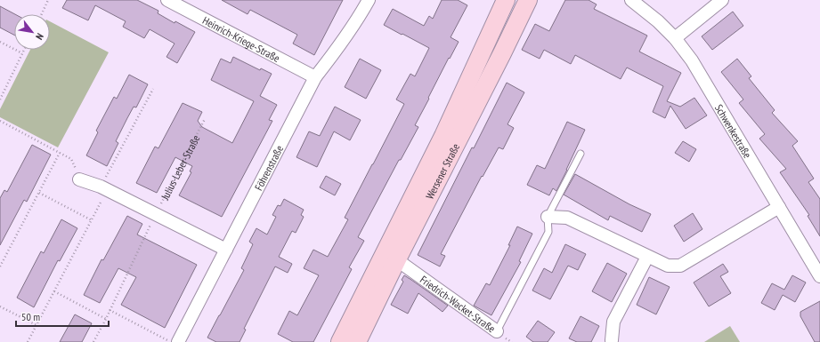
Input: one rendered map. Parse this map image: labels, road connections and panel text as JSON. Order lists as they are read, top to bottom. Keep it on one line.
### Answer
{"streets":{"main road":["Wersener Straße"],"street":["Heinrich-Kriege-Straße","Schwenkestraße","Föhrenstraße","Friedrich-Wacket-Straße"],"path":["Julius-Leber-Straße"]},"crossings":[["Heinrich-Kriege-Straße","Föhrenstraße"],["Wersener Straße","Friedrich-Wacket-Straße"]],"scale_bar":"50 m","north":"bottom right"}
